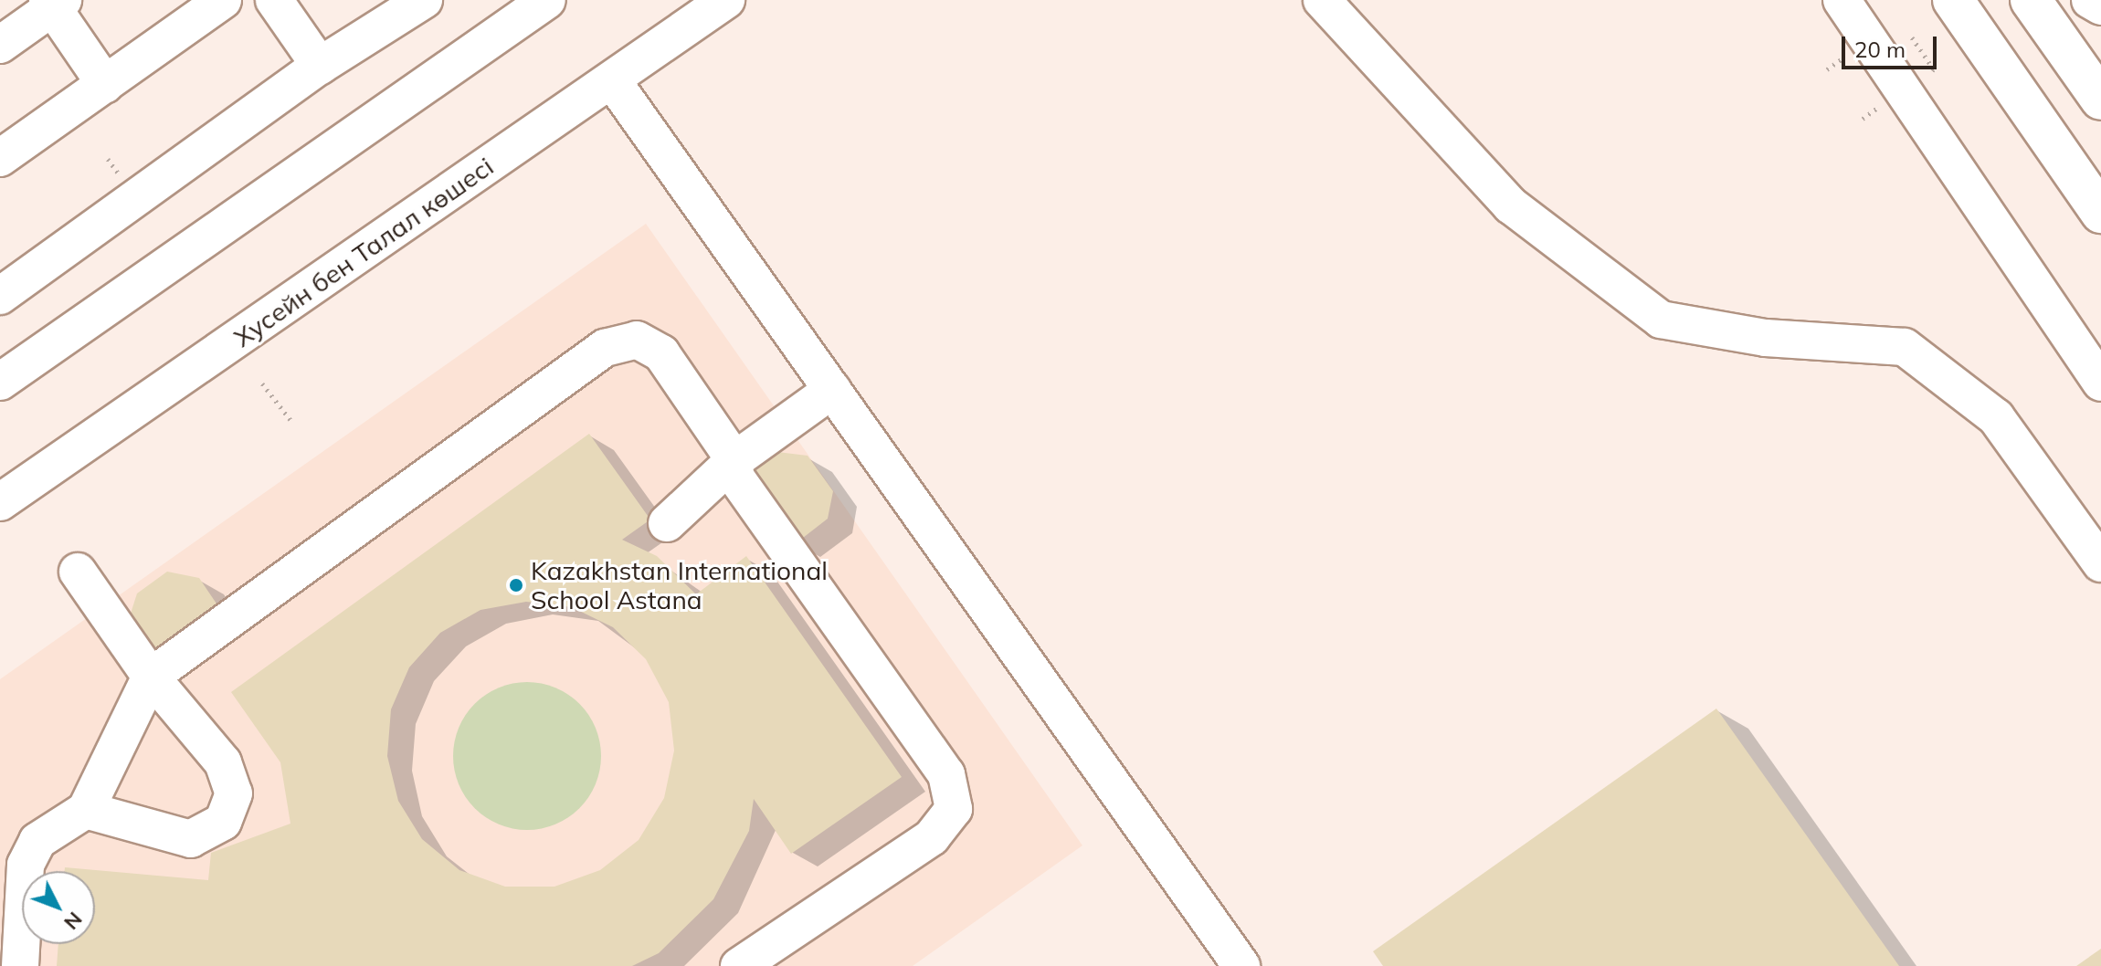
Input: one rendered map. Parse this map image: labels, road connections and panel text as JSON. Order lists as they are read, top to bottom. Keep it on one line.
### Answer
{"streets":{"street":["Хусейн бен Талал көшесі"]},"places":["Kazakhstan International School Astana"],"scale_bar":"20 m","north":"bottom right"}
